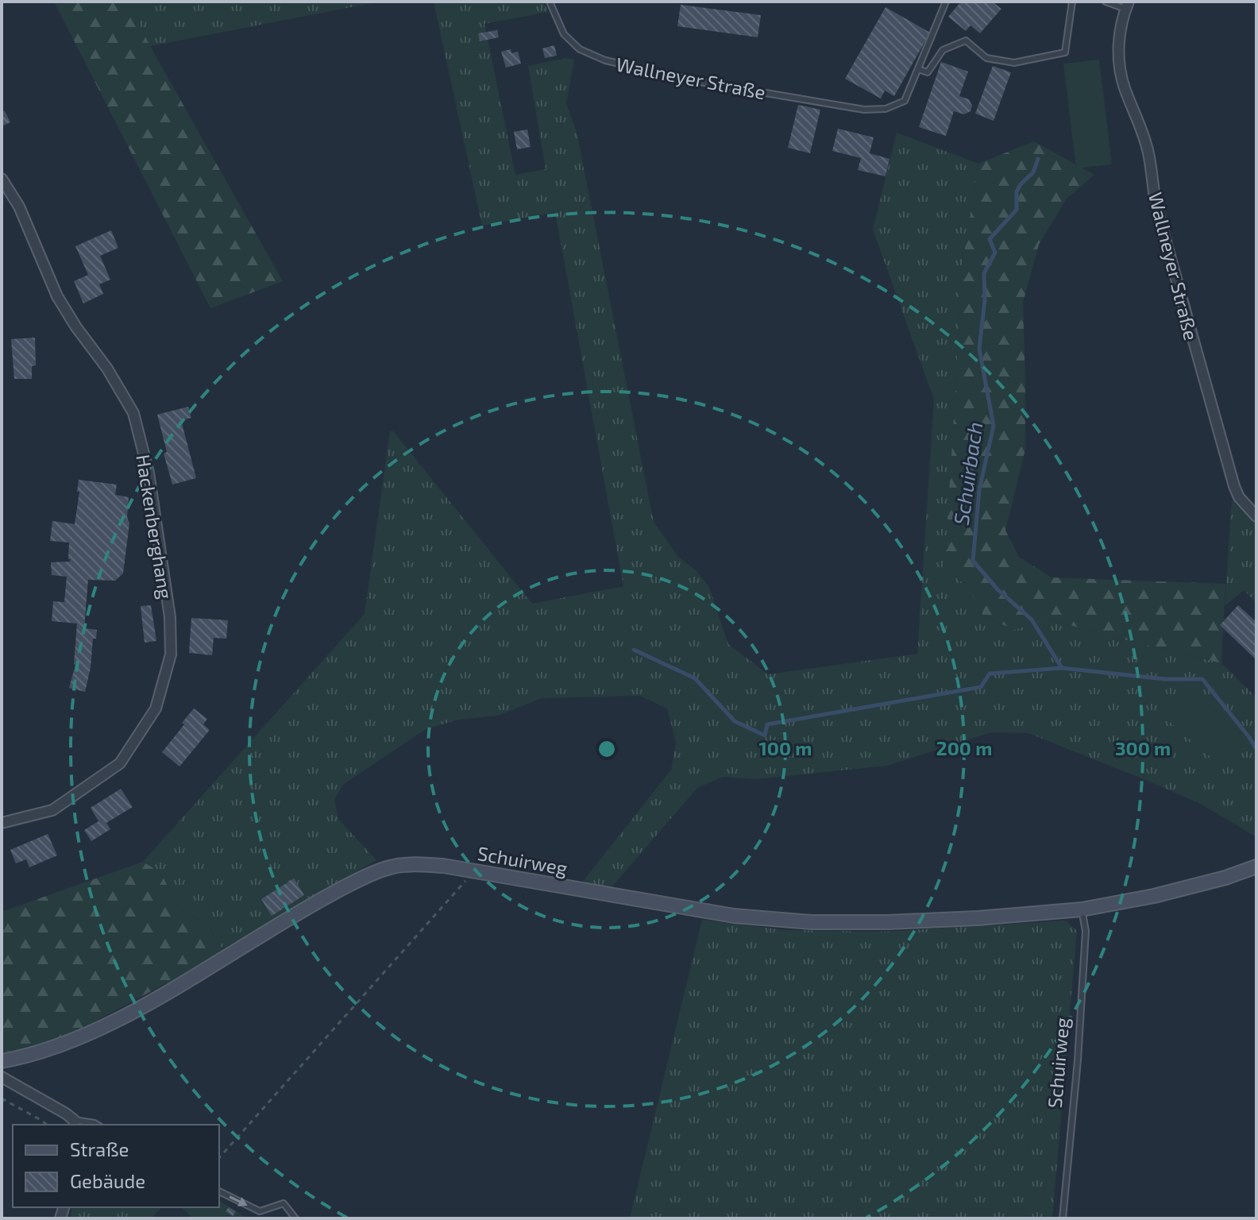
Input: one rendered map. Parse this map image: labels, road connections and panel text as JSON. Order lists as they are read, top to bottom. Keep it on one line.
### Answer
{"streets":{"main road":["Schuirweg"],"street":["Wallneyer Straße","Hackenberghang"]},"water":["Schuirbach"],"legend":["Straße","Gebäude"],"rings":["100 m","200 m","300 m"]}
